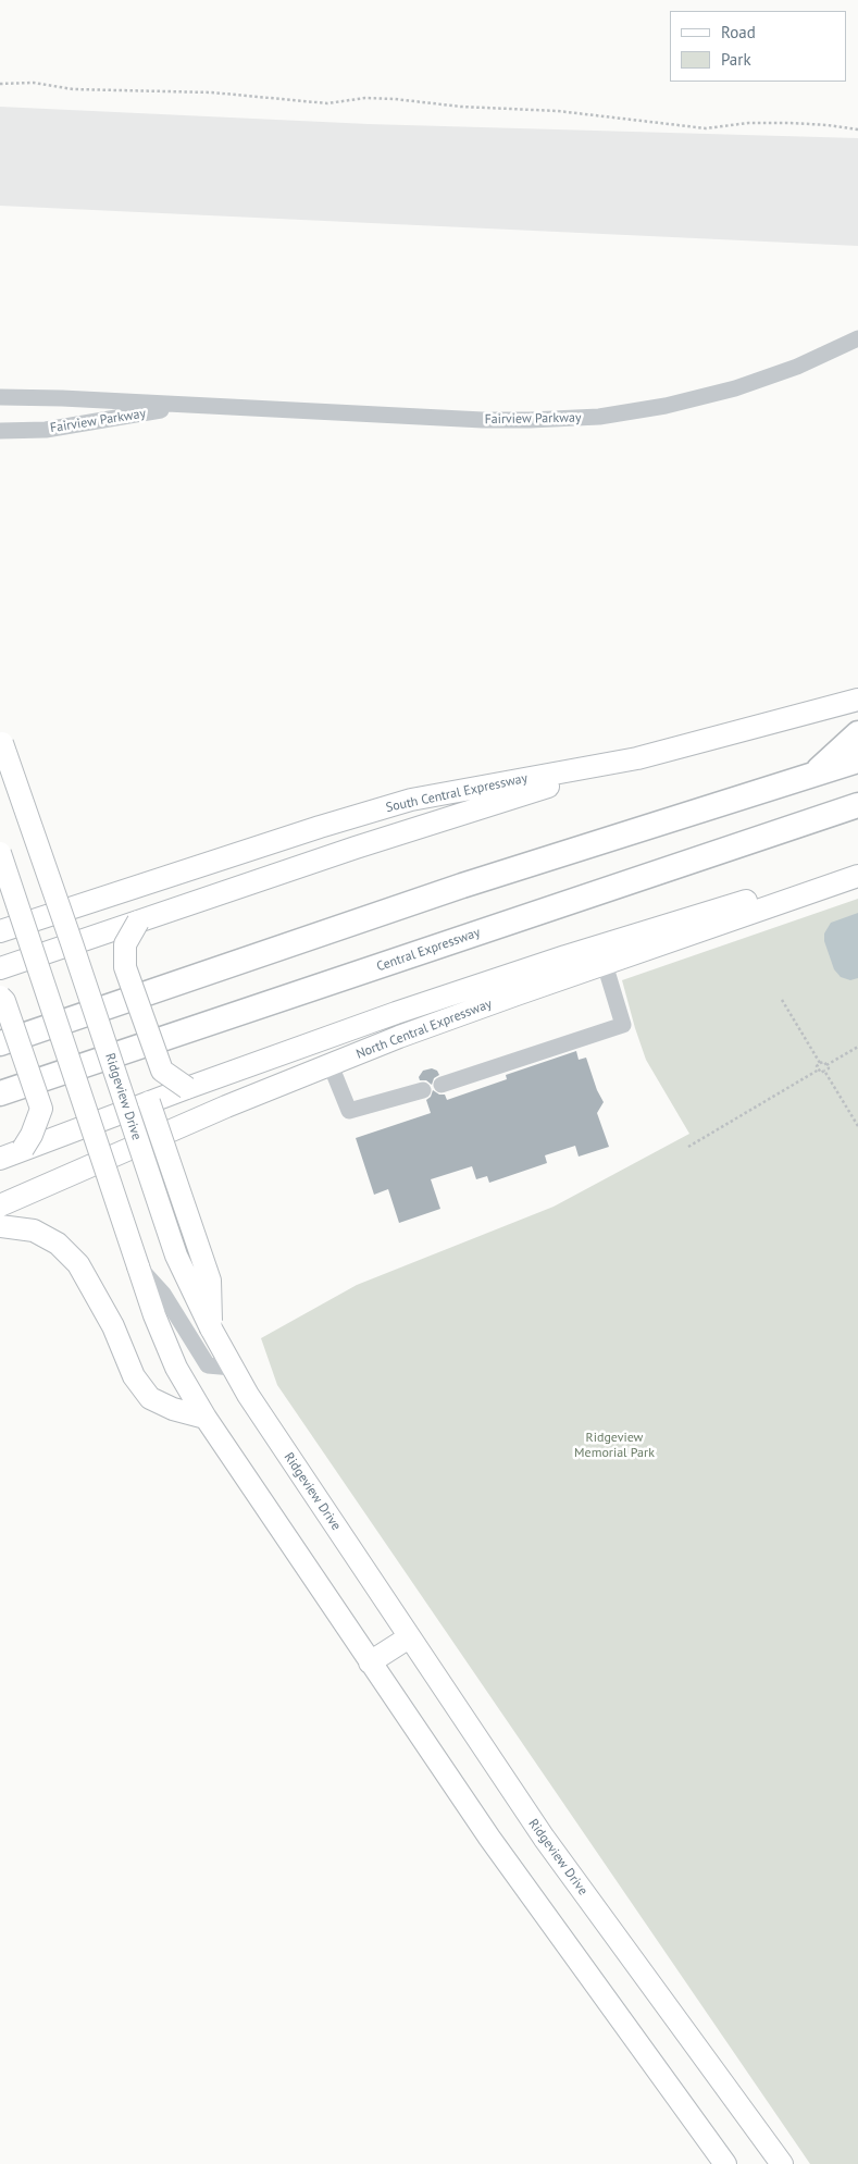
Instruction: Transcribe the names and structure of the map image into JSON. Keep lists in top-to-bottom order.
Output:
{
  "streets": {
    "highway": ["Central Expressway"],
    "main road": ["South Central Expressway", "North Central Expressway", "Ridgeview Drive"],
    "street": ["Fairview Parkway"]
  },
  "parks": ["Ridgeview Memorial Park"],
  "legend": ["Road", "Park"]
}
